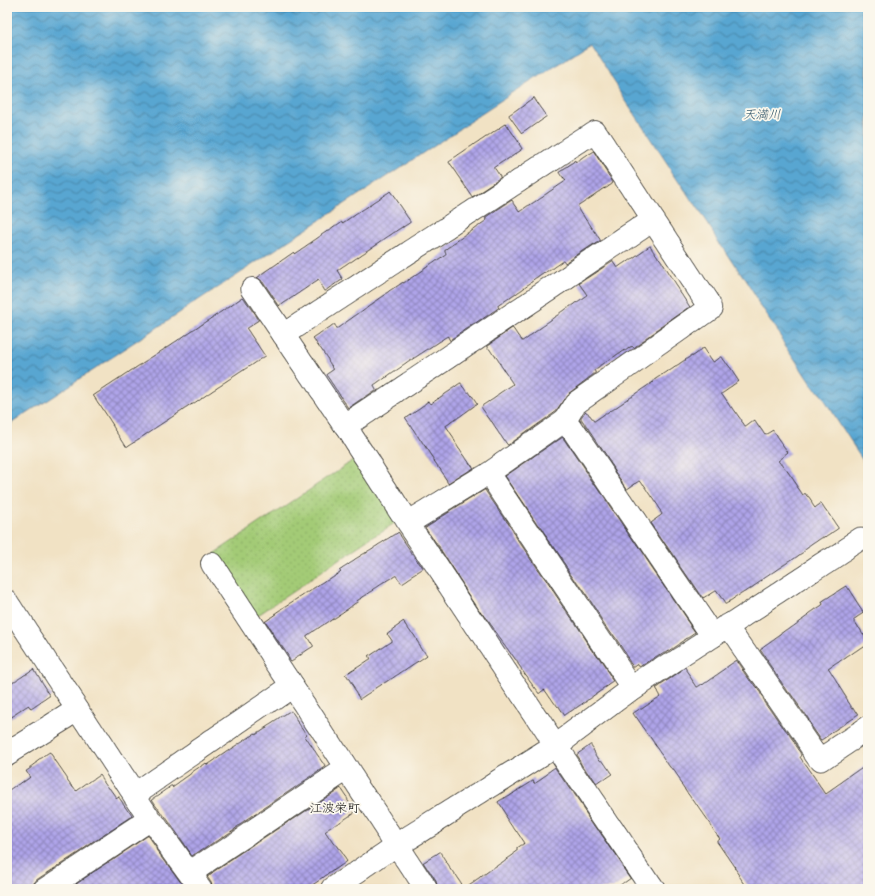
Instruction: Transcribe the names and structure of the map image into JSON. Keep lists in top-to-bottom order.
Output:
{
  "districts": ["江波栄町"],
  "water": ["天満川"]
}
